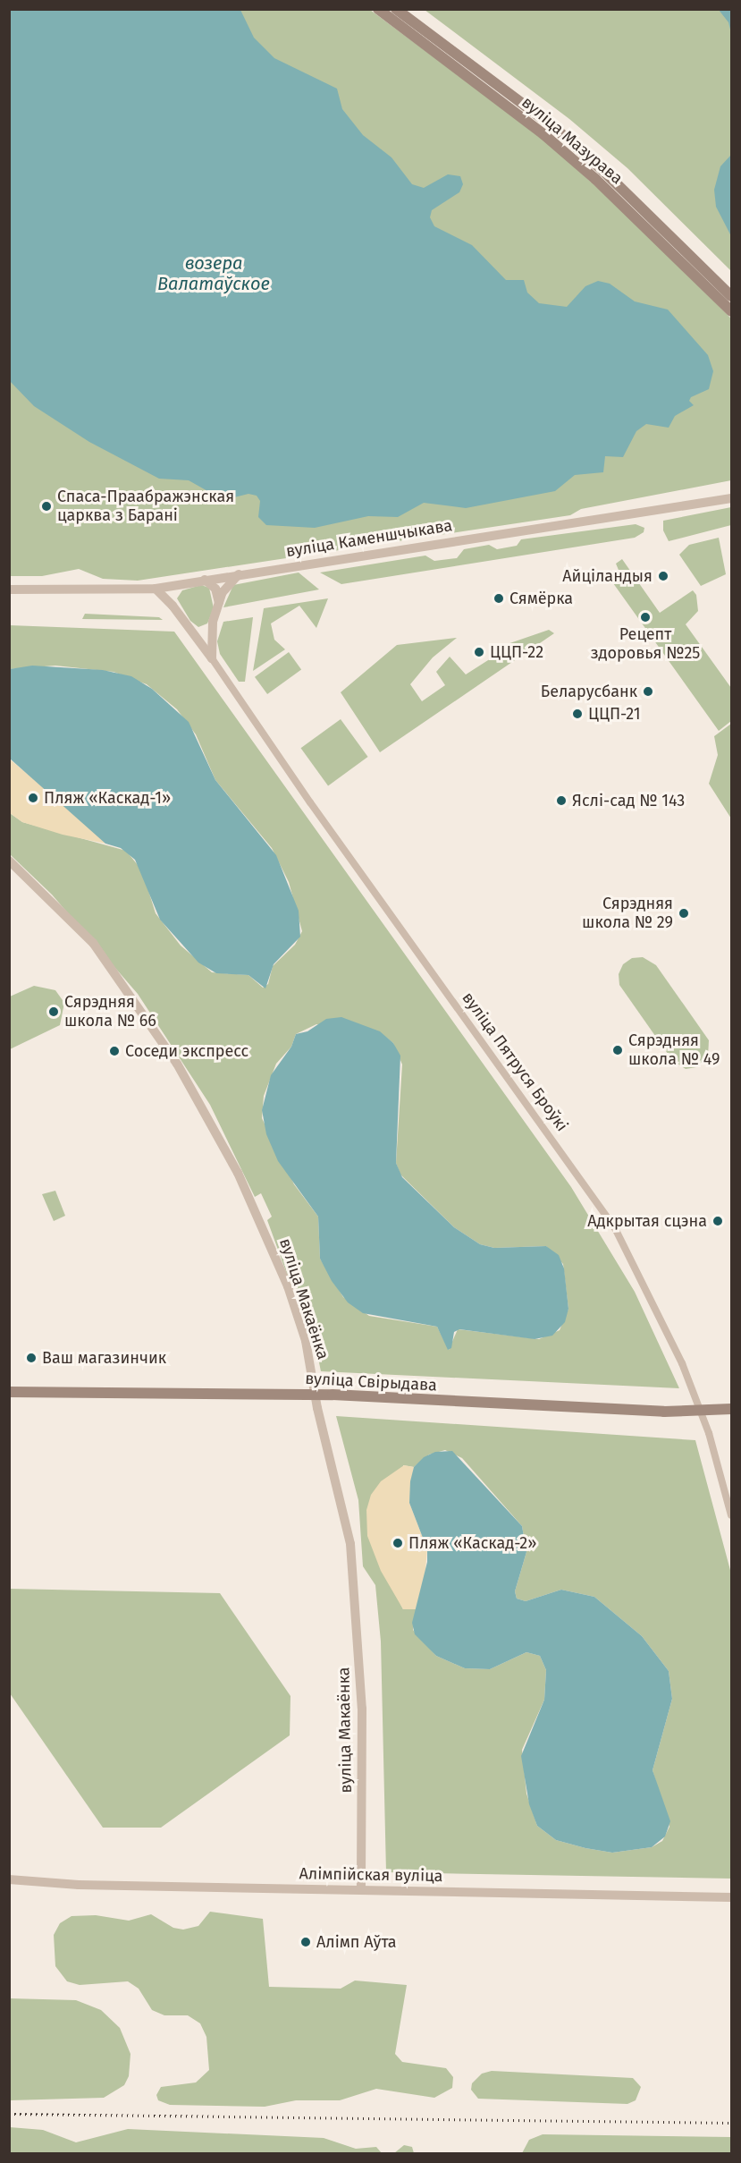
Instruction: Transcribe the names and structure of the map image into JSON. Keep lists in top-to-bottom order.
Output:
{
  "streets": {
    "main road": ["вуліца Мазурава", "вуліца Свірыдава"],
    "street": [
      "вуліца Каменшчыкава",
      "вуліца Пятруся Броўкі",
      "вуліца Макаёнка",
      "Алімпійская вуліца"
    ]
  },
  "crossings": [
    ["вуліца Пятруся Броўкі", "вуліца Свірыдава"],
    ["вуліца Макаёнка", "вуліца Свірыдава"],
    ["вуліца Макаёнка", "Алімпійская вуліца"]
  ],
  "water": ["возера Валатаўское"],
  "places": [
    "Спаса-Праабражэнская царква з Барані",
    "Айціландыя",
    "Сямёрка",
    "Рецепт здоровья №25",
    "ЦЦП-22",
    "Беларусбанк",
    "ЦЦП-21",
    "Пляж «Каскад-1»",
    "Яслі-сад № 143",
    "Сярэдняя школа № 29",
    "Сярэдняя школа № 66",
    "Сярэдняя школа № 49",
    "Соседи экспресс",
    "Адкрытая сцэна",
    "Ваш магазинчик",
    "Пляж «Каскад-2»",
    "Алімп Аўта"
  ]
}
